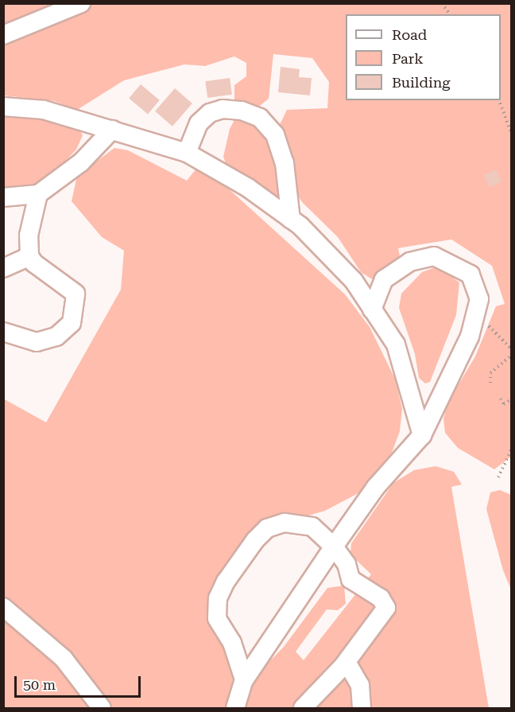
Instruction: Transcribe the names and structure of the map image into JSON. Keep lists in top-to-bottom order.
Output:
{
  "legend": ["Road", "Park", "Building"],
  "scale_bar": "50 m"
}
